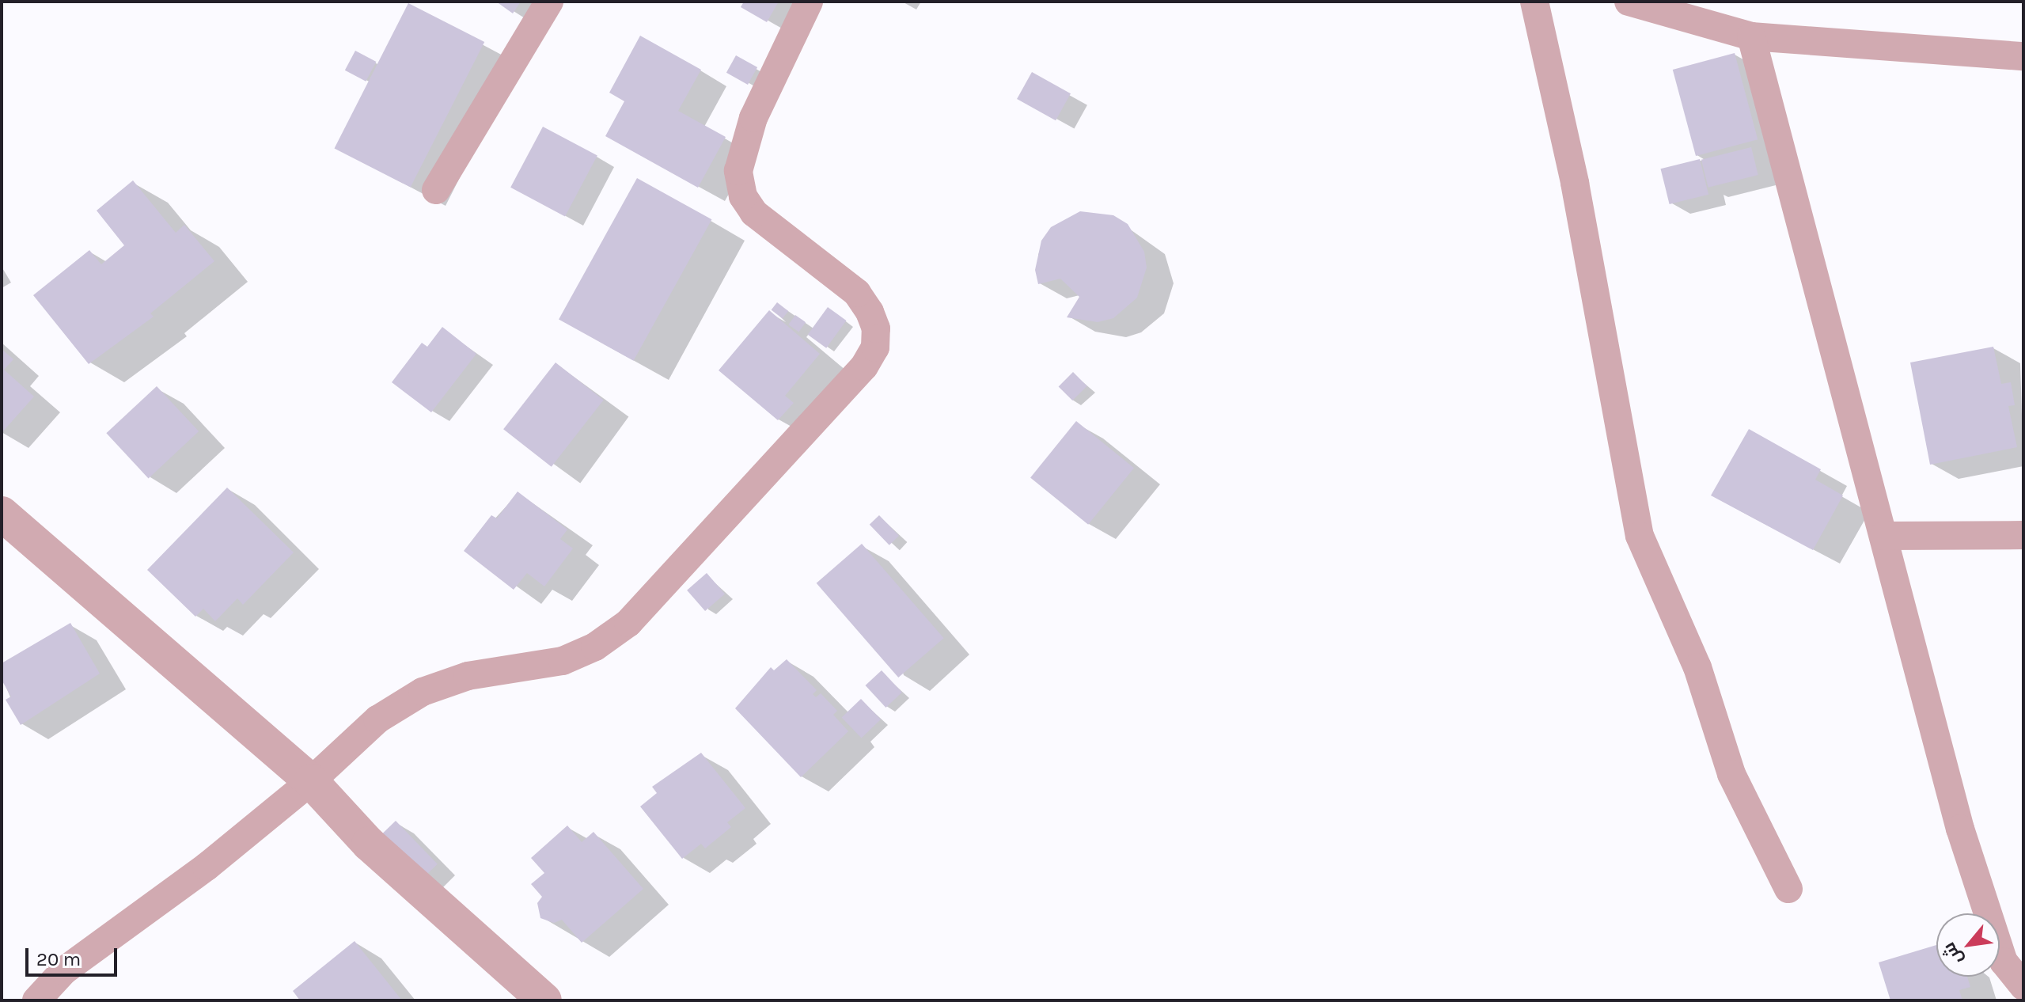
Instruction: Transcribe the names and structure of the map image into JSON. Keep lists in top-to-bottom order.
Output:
{
  "scale_bar": "20 m",
  "north": "bottom left"
}
